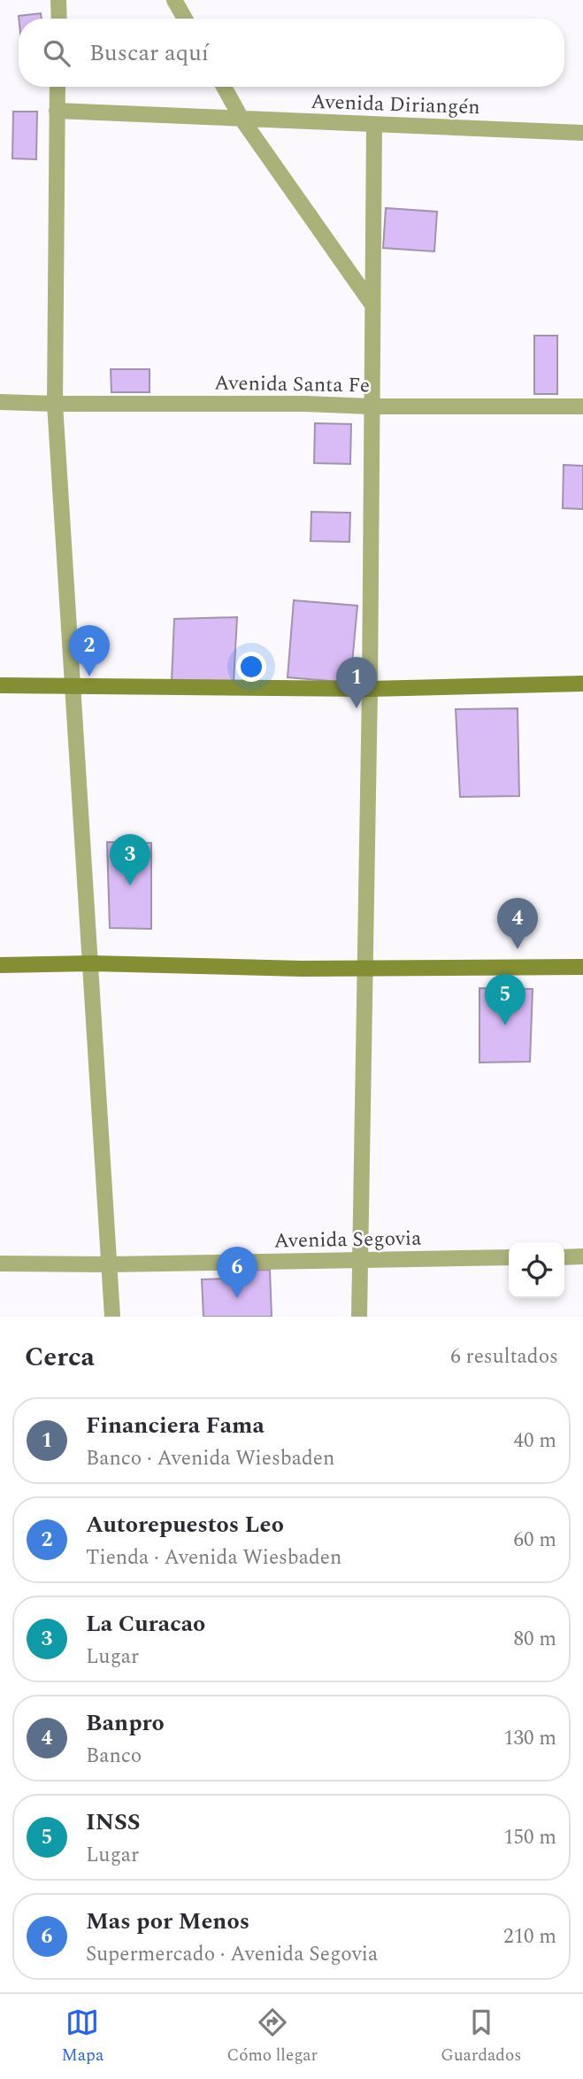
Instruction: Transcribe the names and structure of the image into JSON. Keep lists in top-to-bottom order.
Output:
{
  "streets": {
    "street": ["Avenida Diriangén", "Avenida Santa Fe", "Avenida Segovia"]
  },
  "page": {
    "search": "Buscar aquí",
    "pins": [
      "2",
      "1",
      "3",
      "4",
      "5",
      "6"
    ],
    "heading": ["Cerca", "6 resultados"],
    "list": [
      {
        "mark": "1",
        "name": "Financiera Fama",
        "note": "Banco · Avenida Wiesbaden",
        "value": "40 m"
      },
      {
        "mark": "2",
        "name": "Autorepuestos Leo",
        "note": "Tienda · Avenida Wiesbaden",
        "value": "60 m"
      },
      {
        "mark": "3",
        "name": "La Curacao",
        "note": "Lugar",
        "value": "80 m"
      },
      {
        "mark": "4",
        "name": "Banpro",
        "note": "Banco",
        "value": "130 m"
      },
      {
        "mark": "5",
        "name": "INSS",
        "note": "Lugar",
        "value": "150 m"
      },
      {
        "mark": "6",
        "name": "Mas por Menos",
        "note": "Supermercado · Avenida Segovia",
        "value": "210 m"
      }
    ],
    "nav": ["Mapa", "Cómo llegar", "Guardados"]
  }
}
